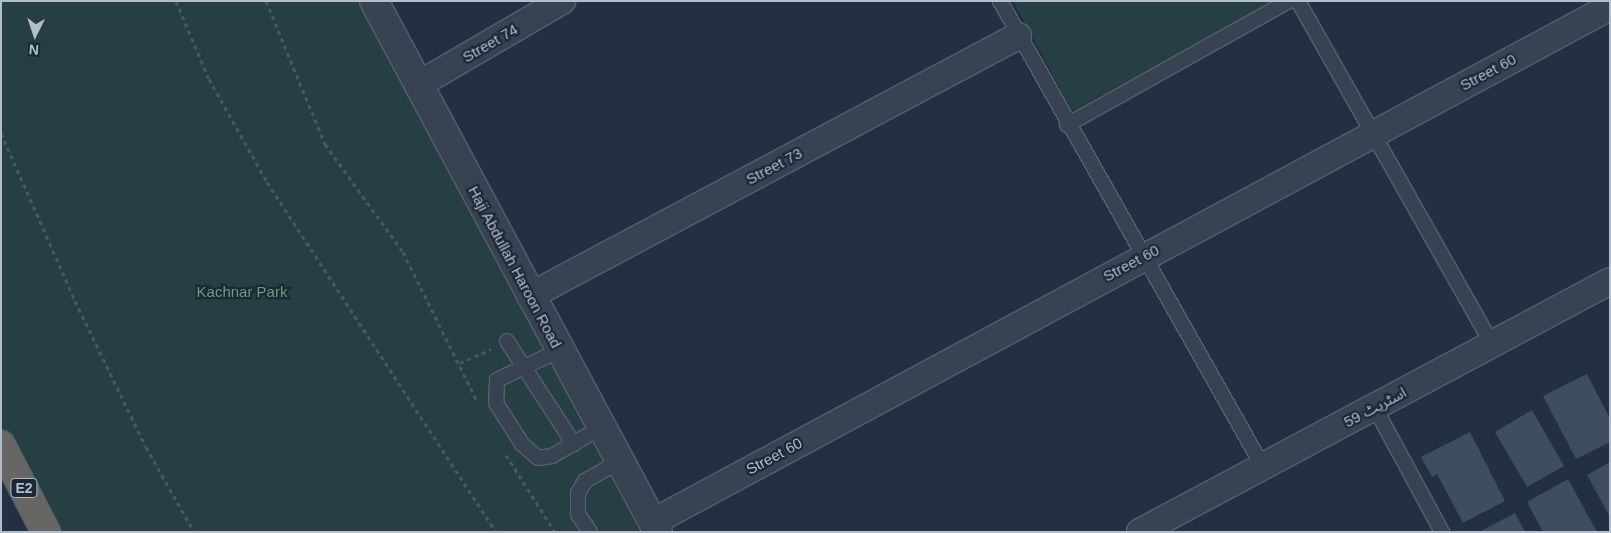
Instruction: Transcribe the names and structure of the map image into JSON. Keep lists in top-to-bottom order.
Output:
{
  "streets": {
    "highway": ["E2"],
    "street": [
      "Street 74",
      "Street 60",
      "Street 73",
      "Haji Abdullah Haroon Road",
      "اسٹریٹ 59"
    ]
  },
  "crossings": [
    ["Street 74", "Haji Abdullah Haroon Road"],
    ["Street 60", "Haji Abdullah Haroon Road"],
    ["Street 73", "Haji Abdullah Haroon Road"]
  ],
  "parks": ["Kachnar Park"],
  "north": "bottom"
}
